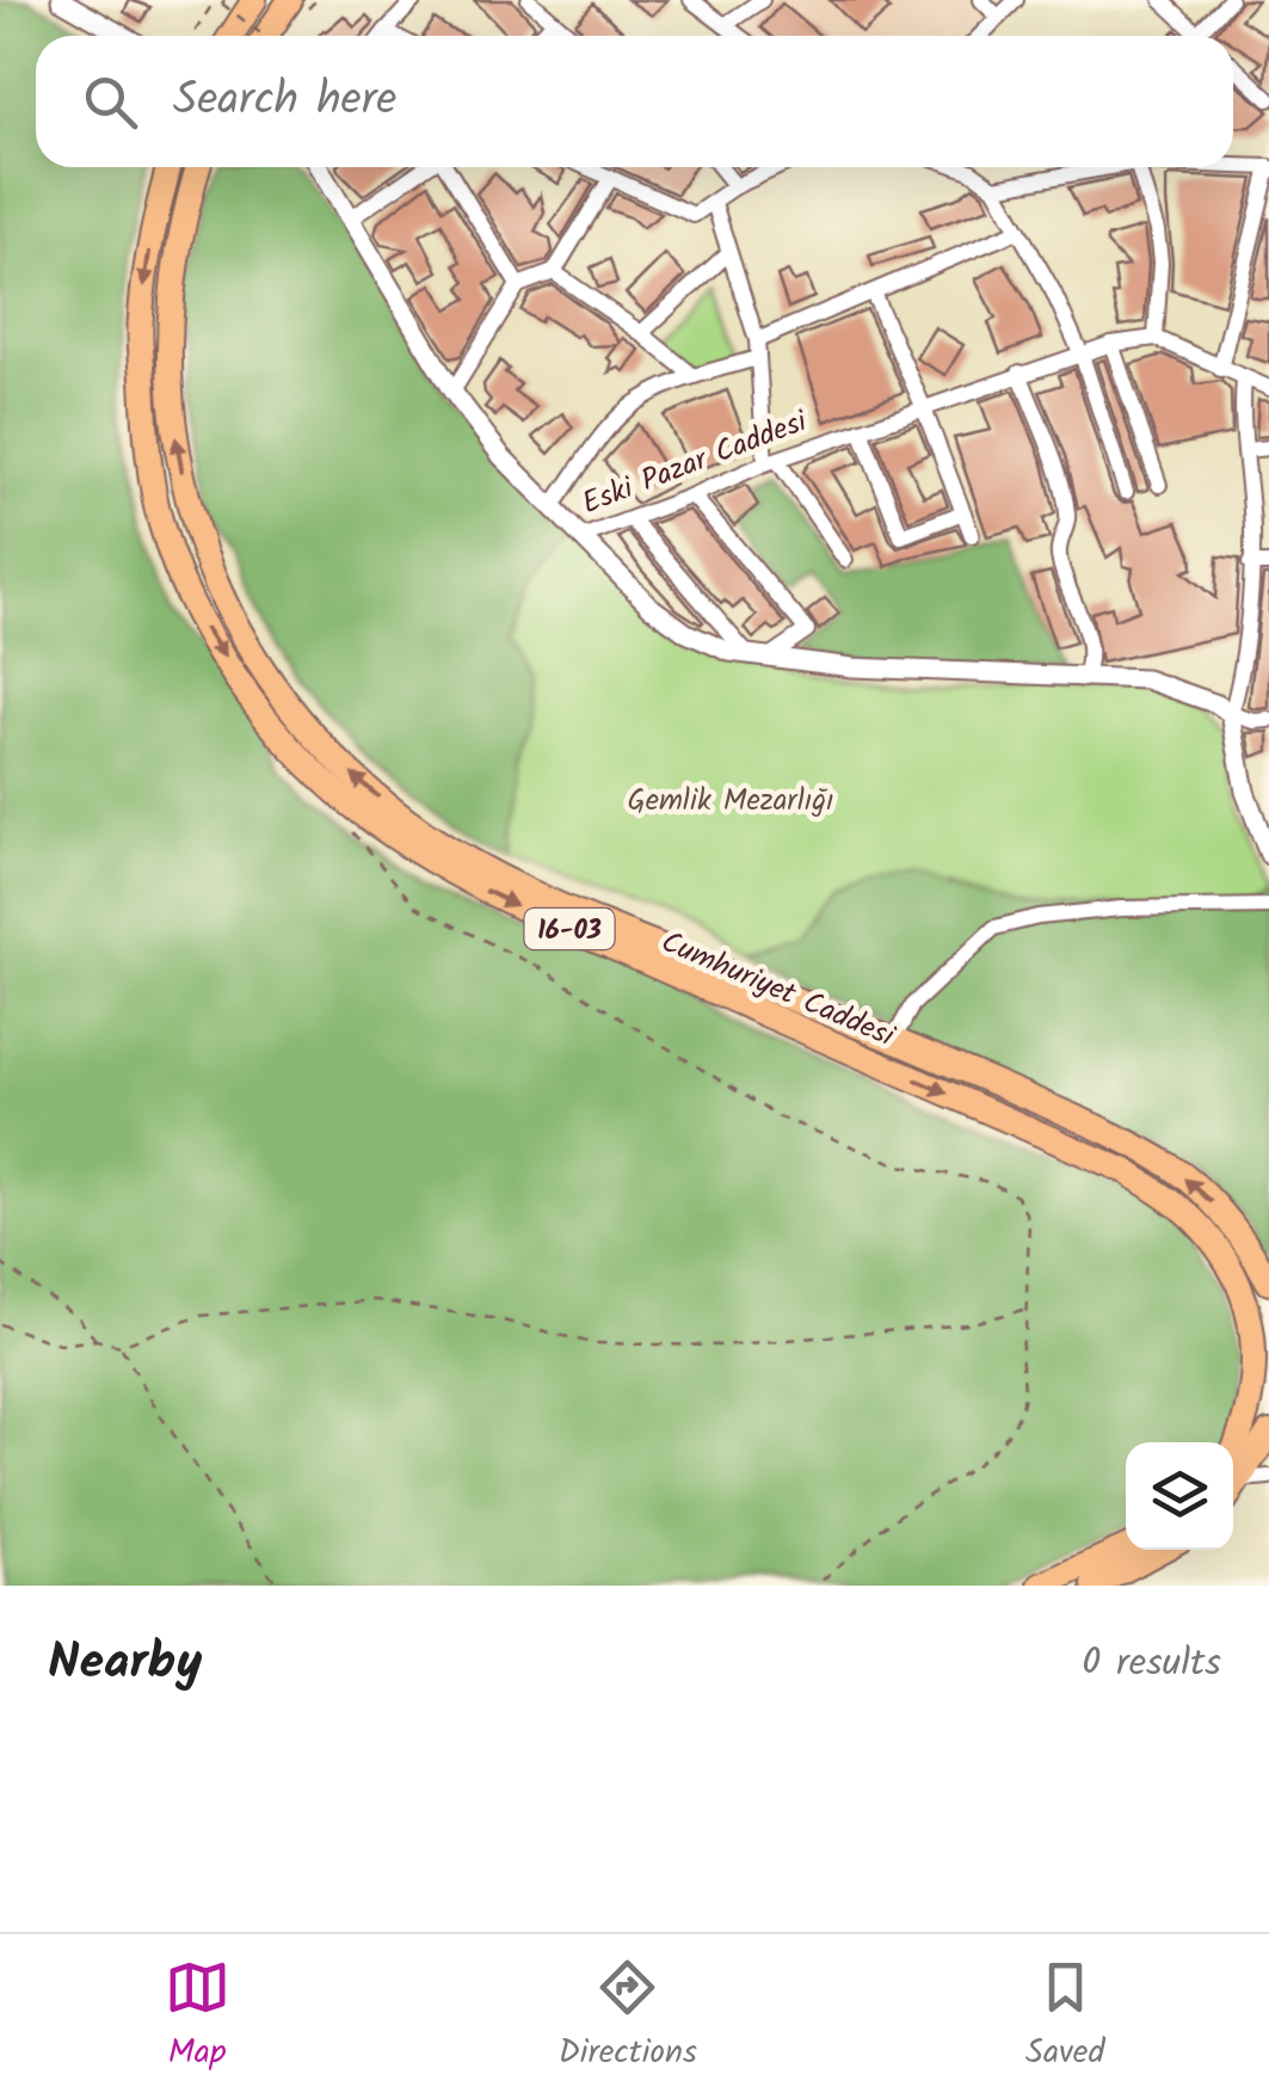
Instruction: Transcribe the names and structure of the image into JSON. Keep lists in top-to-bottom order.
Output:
{
  "streets": {
    "main road": ["16-03", "Cumhuriyet Caddesi"],
    "street": ["Eski Pazar Caddesi"]
  },
  "parks": ["Gemlik Mezarlığı"],
  "page": {
    "search": "Search here",
    "heading": ["Nearby", "0 results"],
    "nav": ["Map", "Directions", "Saved"]
  }
}
